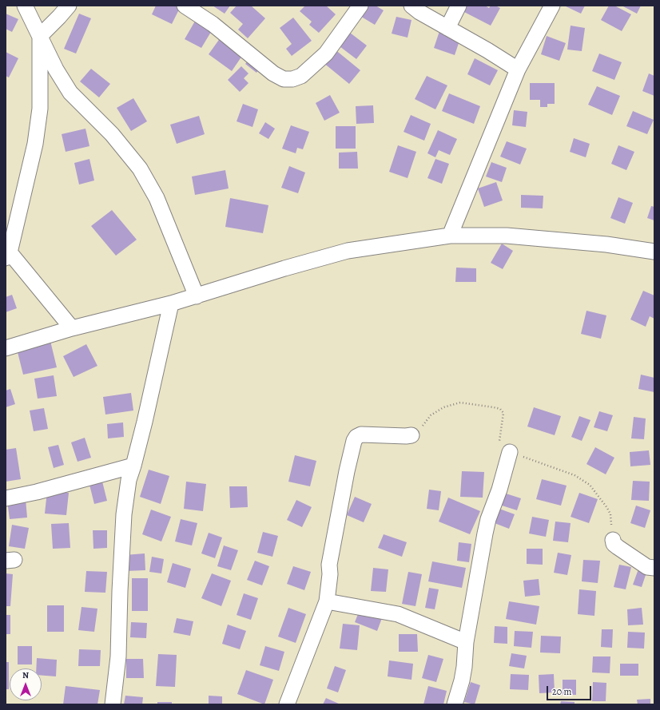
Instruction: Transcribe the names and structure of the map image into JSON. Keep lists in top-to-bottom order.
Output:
{
  "scale_bar": "20 m",
  "north": "top"
}
